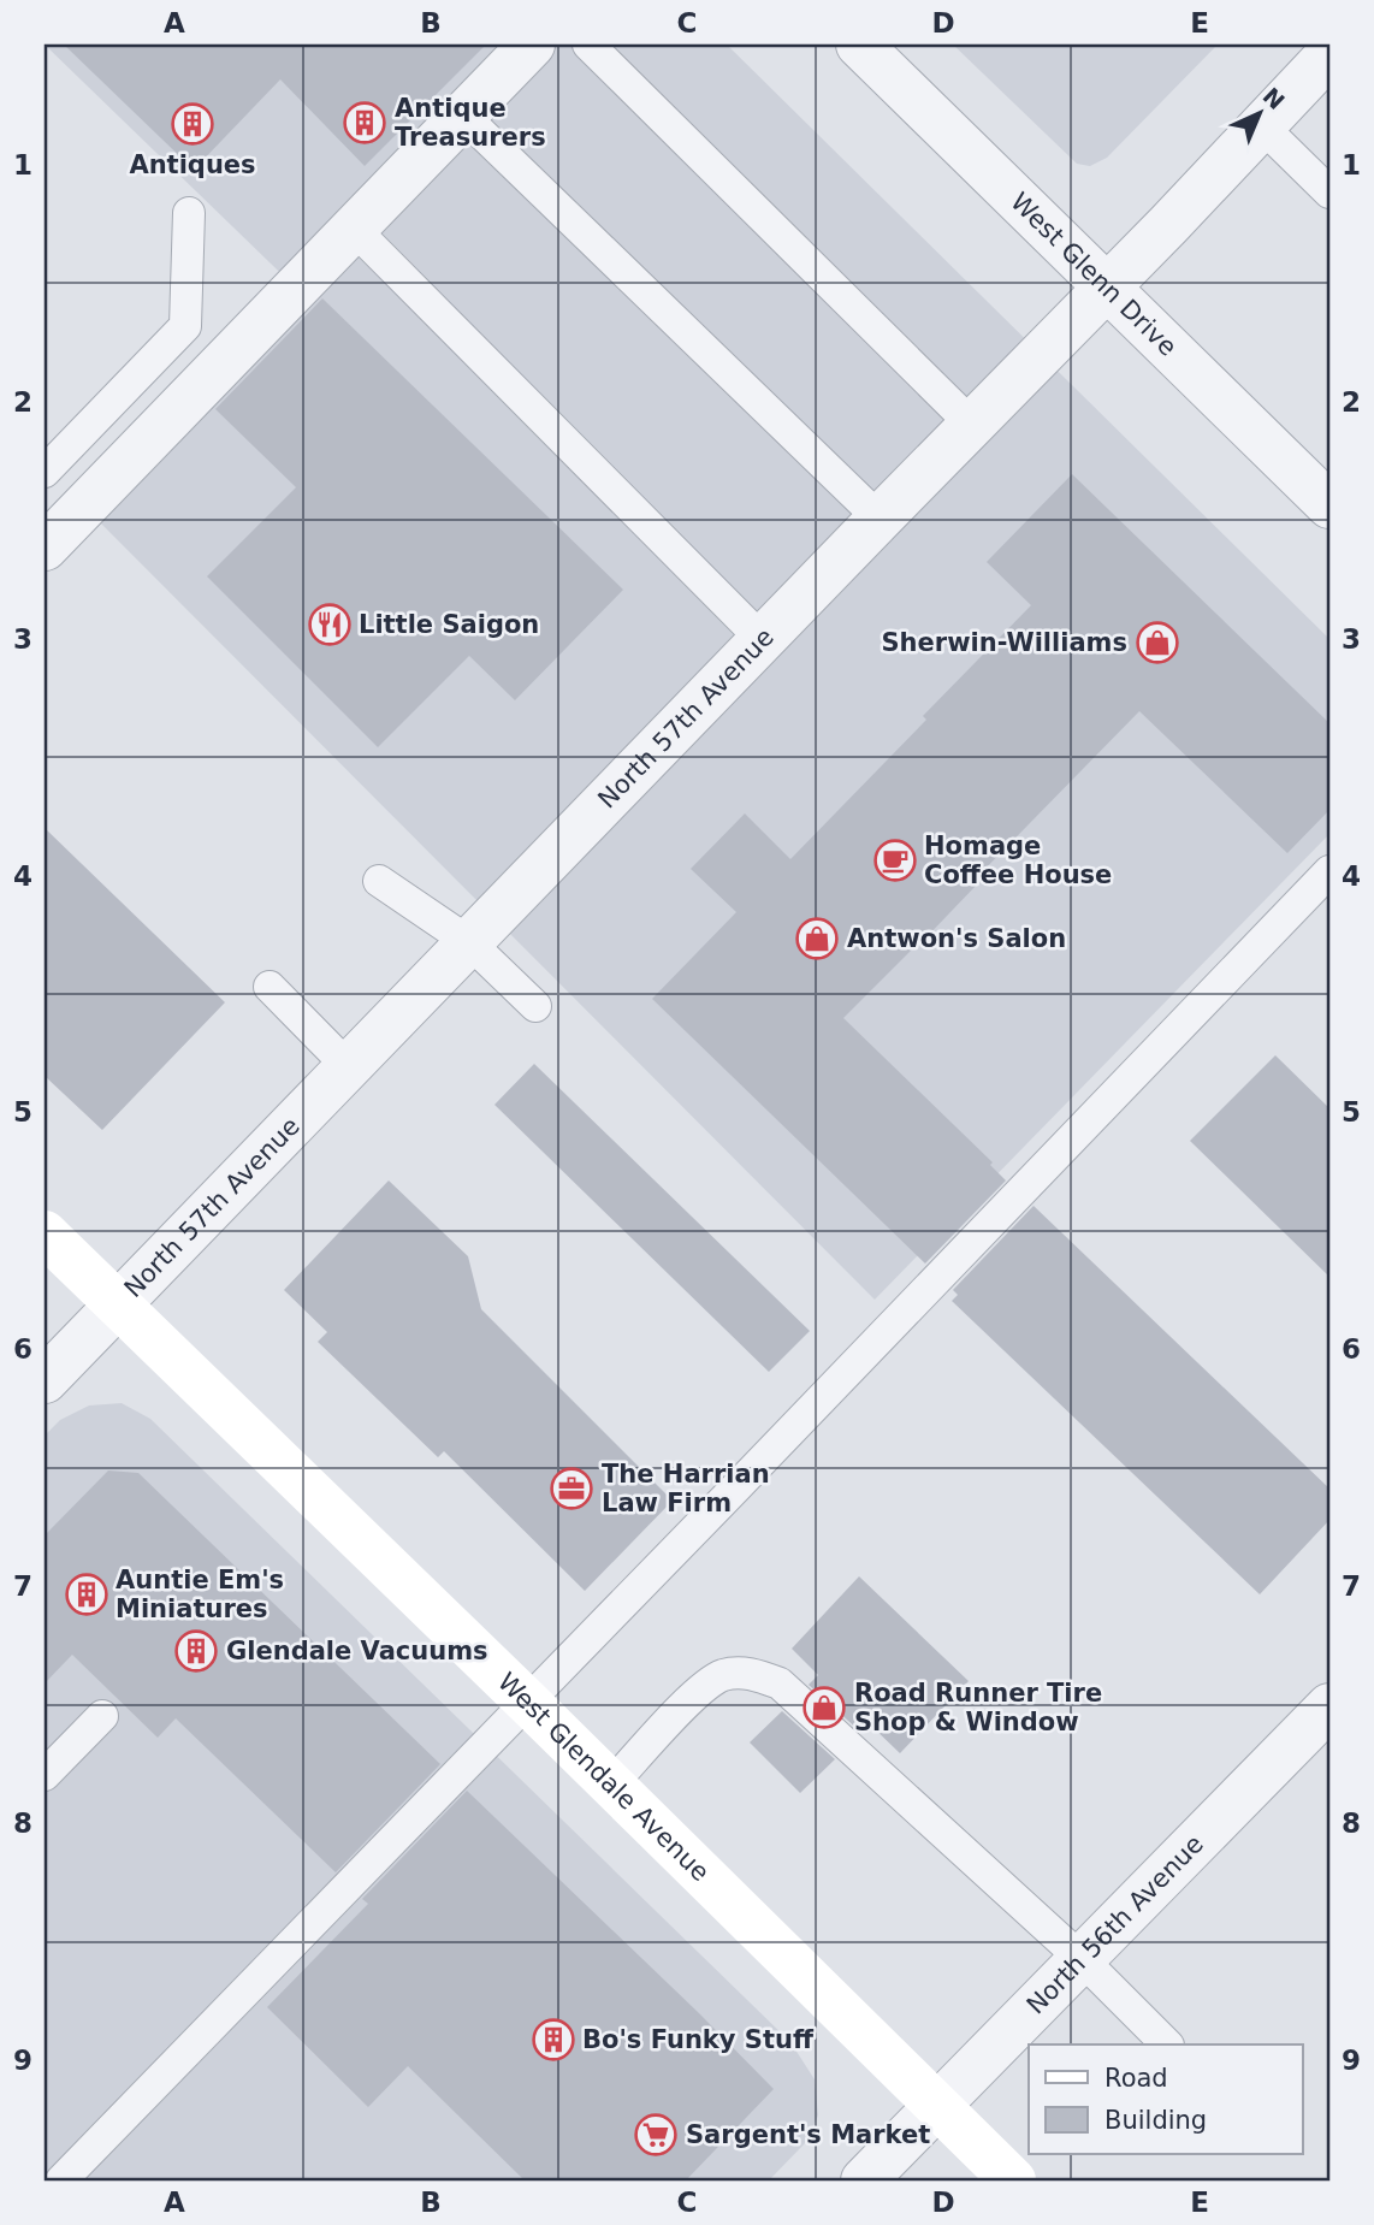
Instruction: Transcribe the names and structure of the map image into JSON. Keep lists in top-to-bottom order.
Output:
{
  "streets": {
    "main road": ["West Glendale Avenue"],
    "street": ["West Glenn Drive", "North 57th Avenue", "North 56th Avenue"]
  },
  "crossings": [
    ["West Glenn Drive", "North 57th Avenue"],
    ["North 57th Avenue", "West Glendale Avenue"],
    ["West Glendale Avenue", "North 56th Avenue"]
  ],
  "places": {
    "building": [
      "Antique Treasurers",
      "Antiques",
      "Auntie Em's Miniatures",
      "Glendale Vacuums",
      "Bo's Funky Stuff"
    ],
    "restaurant": ["Little Saigon"],
    "shop": ["Sherwin-Williams", "Antwon's Salon", "Road Runner Tire Shop & Window"],
    "cafe": ["Homage Coffee House"],
    "office": ["The Harrian Law Firm"],
    "supermarket": ["Sargent's Market"]
  },
  "legend": ["Road", "Building"],
  "north": "top right",
  "grid": {
    "columns": [
      "A",
      "B",
      "C",
      "D",
      "E"
    ],
    "rows": [
      "1",
      "2",
      "3",
      "4",
      "5",
      "6",
      "7",
      "8",
      "9"
    ]
  }
}
